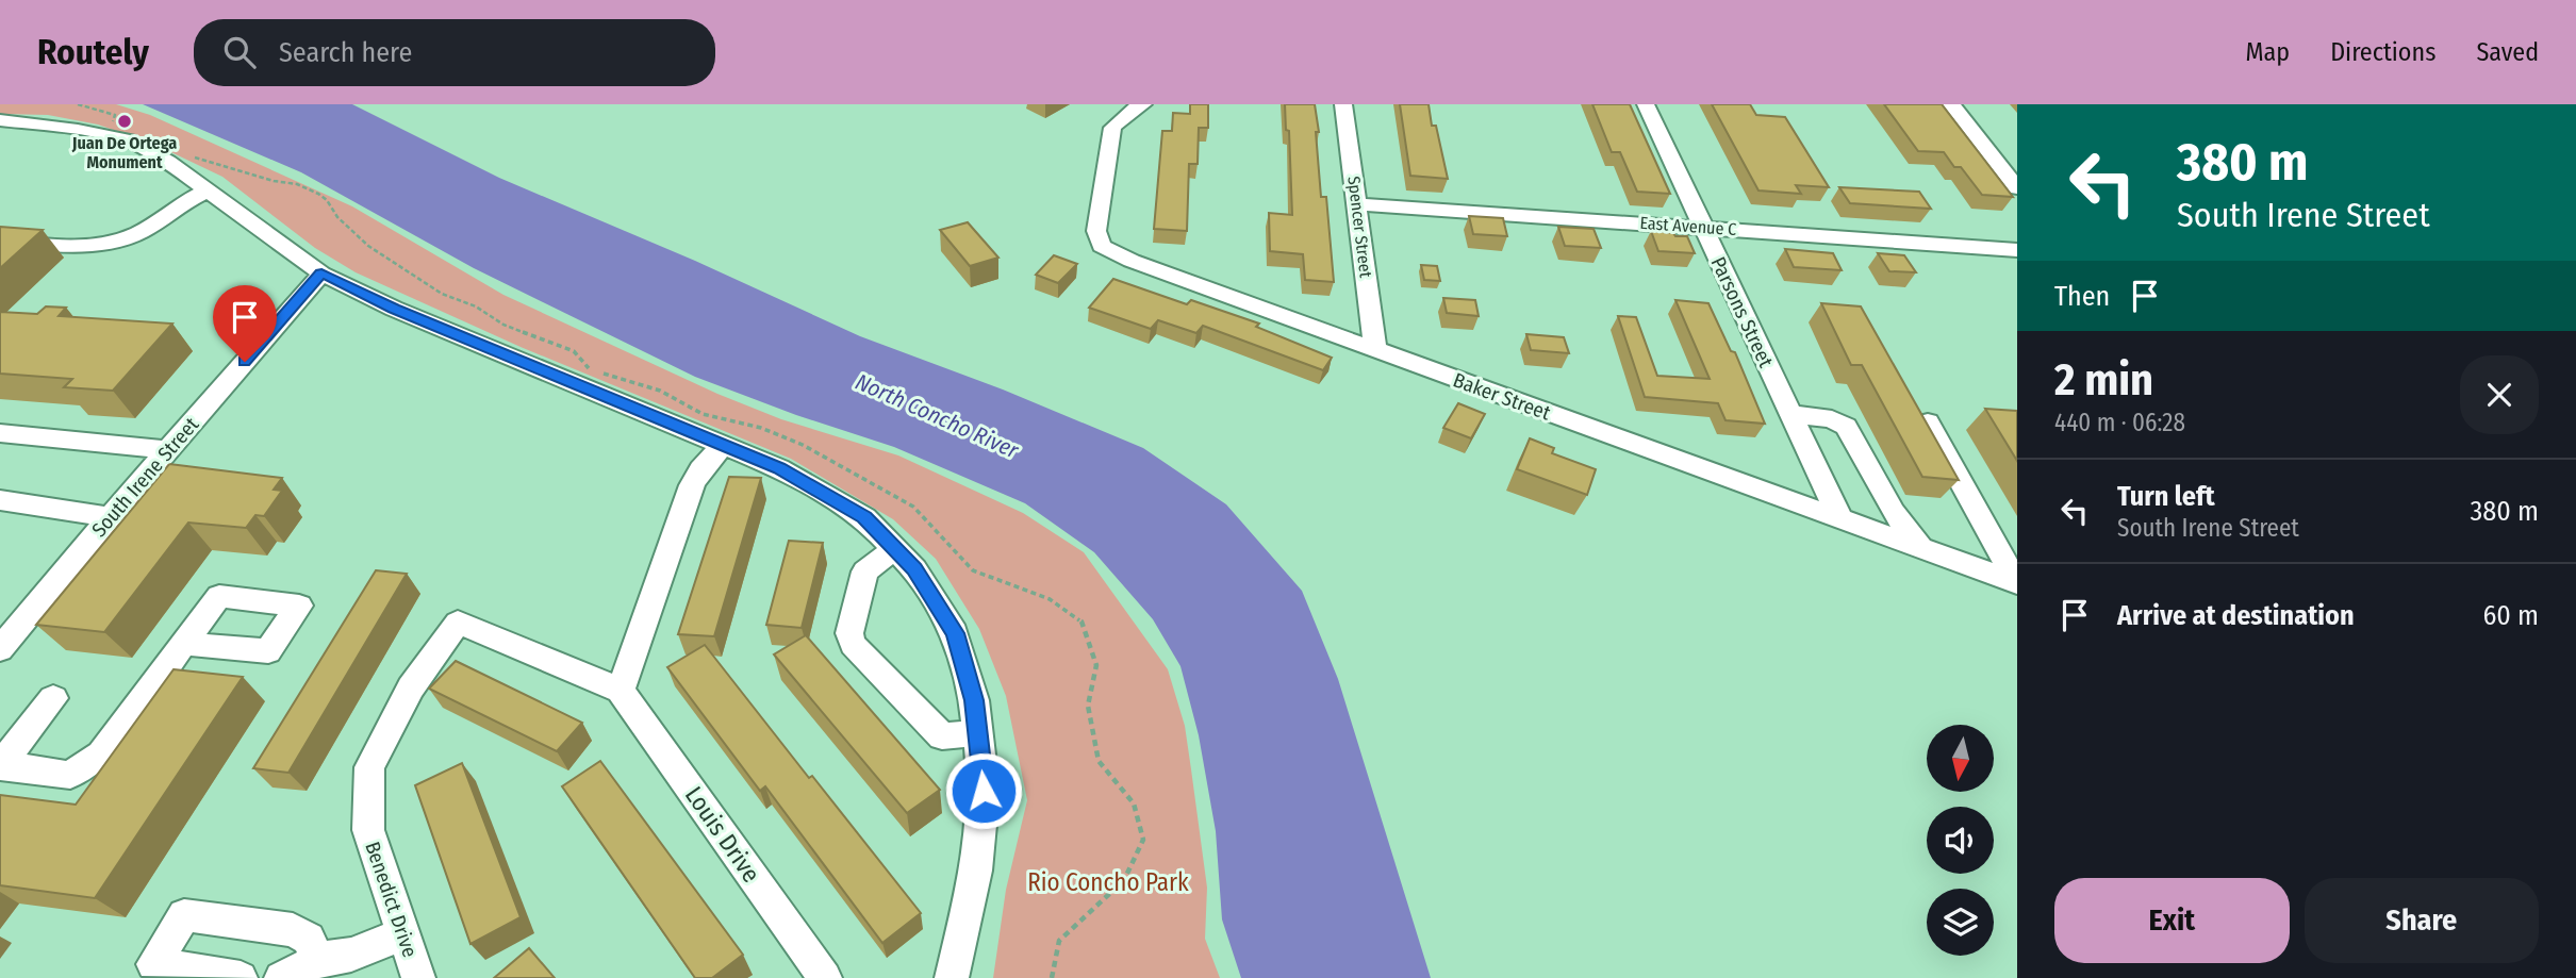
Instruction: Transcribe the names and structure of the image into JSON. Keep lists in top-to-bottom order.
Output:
{
  "streets": {
    "street": [
      "East Avenue C",
      "Spencer Street",
      "Parsons Street",
      "Baker Street",
      "South Irene Street",
      "Louis Drive",
      "Benedict Drive"
    ]
  },
  "crossings": [
    ["East Avenue C", "Spencer Street"],
    ["East Avenue C", "Parsons Street"],
    ["Spencer Street", "Baker Street"],
    ["Parsons Street", "Baker Street"],
    ["Louis Drive", "Benedict Drive"]
  ],
  "water": ["North Concho River"],
  "parks": ["Rio Concho Park"],
  "places": ["Juan De Ortega Monument"],
  "north": "bottom",
  "page": {
    "header": "Routely",
    "search": "Search here",
    "nav": ["Map", "Directions", "Saved"],
    "turn": ["380 m", "South Irene Street"],
    "then": "Then",
    "heading": ["2 min", "440 m · 06:28"],
    "list": [
      {
        "name": "Turn left",
        "note": "South Irene Street",
        "value": "380 m"
      },
      {
        "name": "Arrive at destination",
        "value": "60 m"
      }
    ],
    "buttons": ["Exit", "Share"]
  }
}
